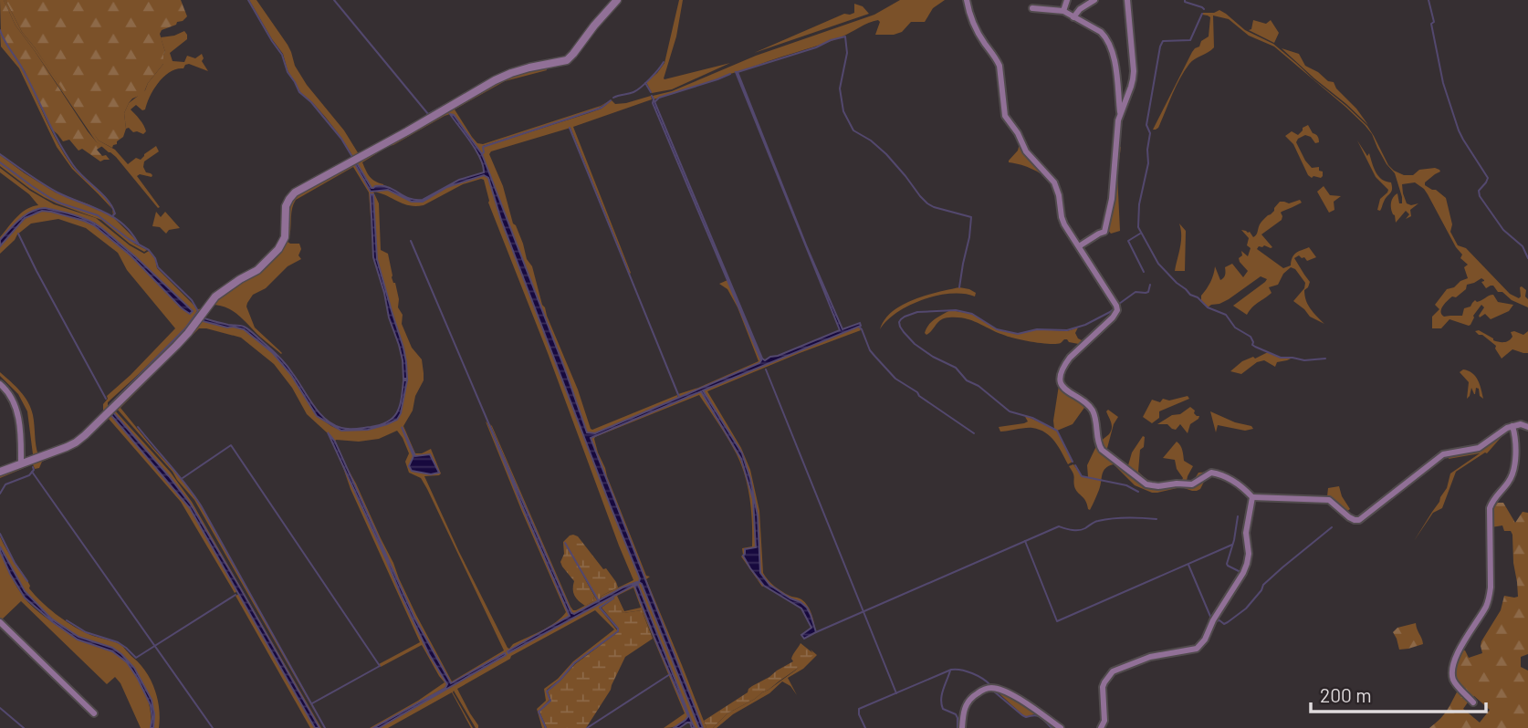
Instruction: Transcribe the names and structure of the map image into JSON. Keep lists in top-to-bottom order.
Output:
{
  "scale_bar": "200 m"
}
